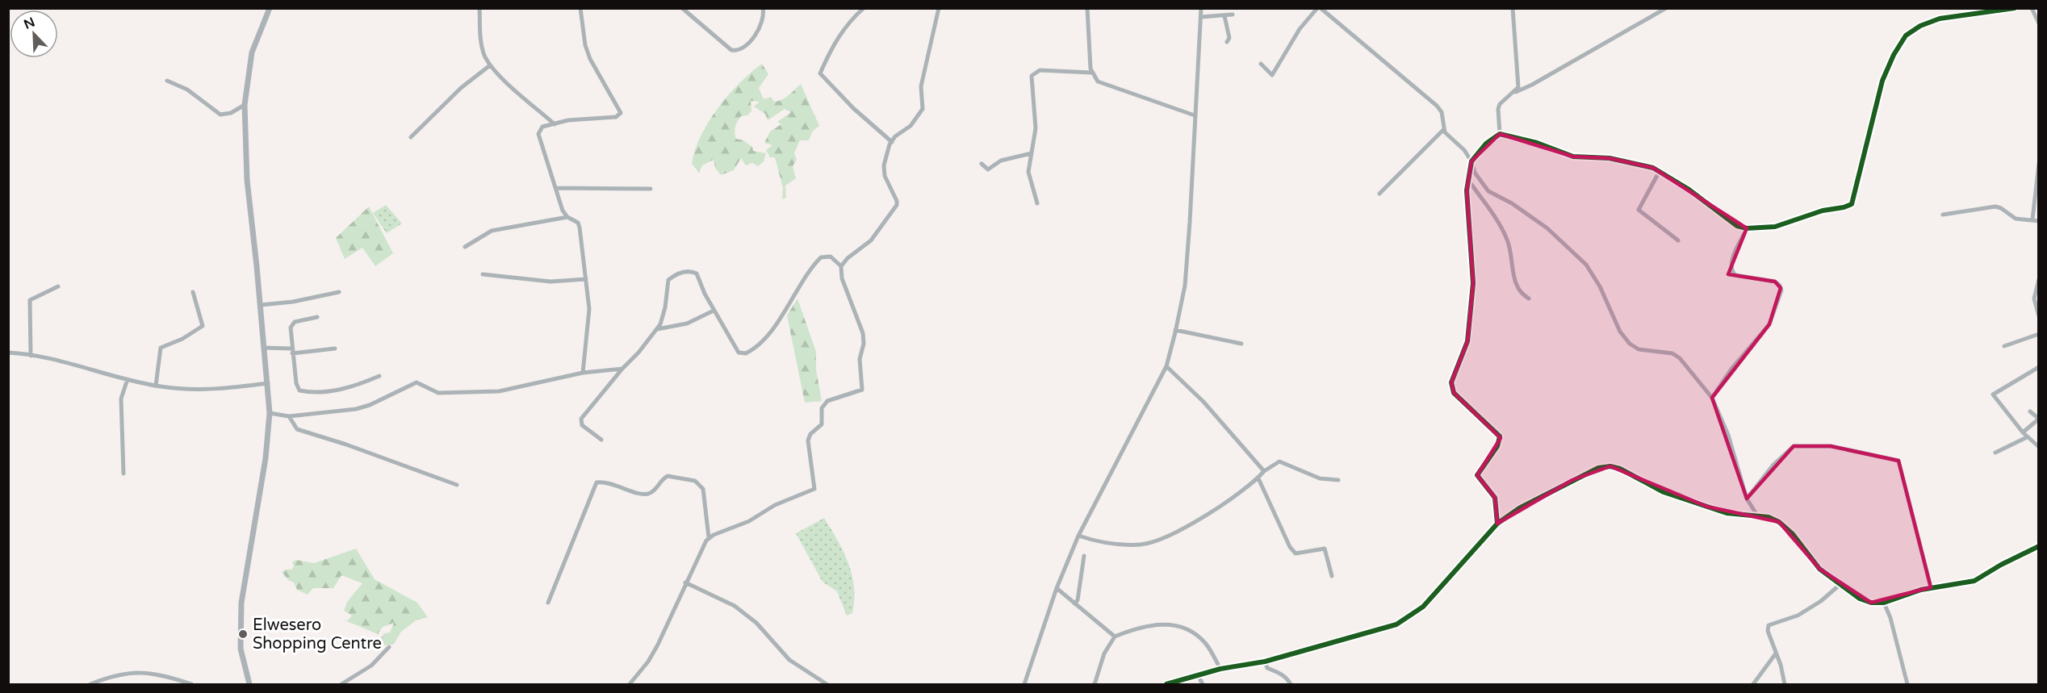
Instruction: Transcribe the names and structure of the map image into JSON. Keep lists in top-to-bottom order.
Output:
{
  "places": ["Elwesero Shopping Centre"],
  "north": "top left"
}
